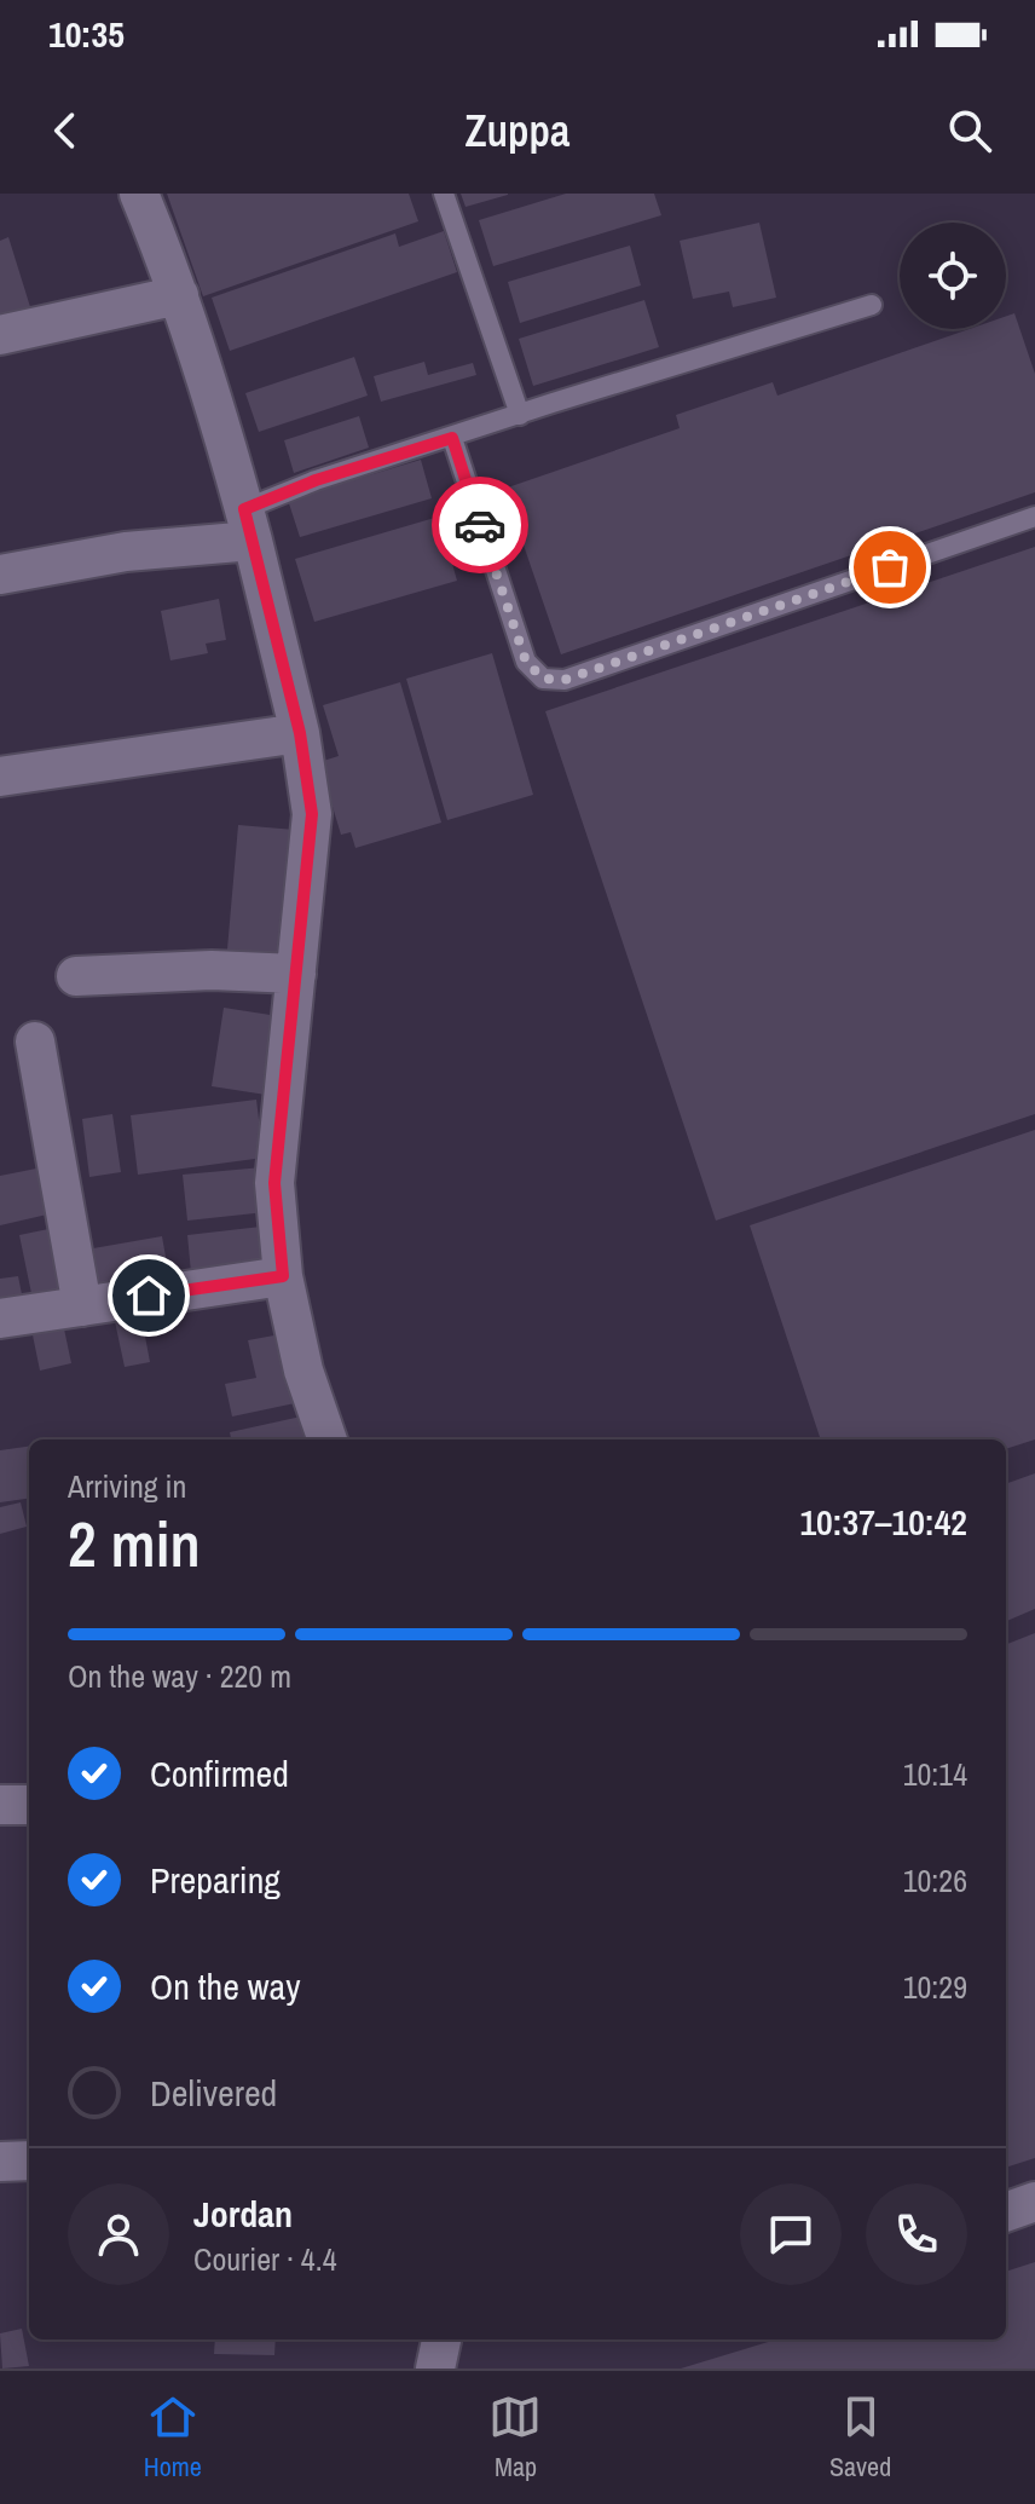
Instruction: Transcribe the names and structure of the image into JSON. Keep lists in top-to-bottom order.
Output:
{
  "page": {
    "status": "10:35",
    "header": "Zuppa",
    "heading": ["2 min", "Arriving in", "10:37–10:42"],
    "panel": ["Jordan", "Courier · 4.4"],
    "bar": "On the way · 220 m",
    "list": [
      ["Confirmed", "10:14"],
      ["Preparing", "10:26"],
      ["On the way", "10:29"],
      "Delivered"
    ],
    "tabs": ["Home", "Map", "Saved"]
  }
}
